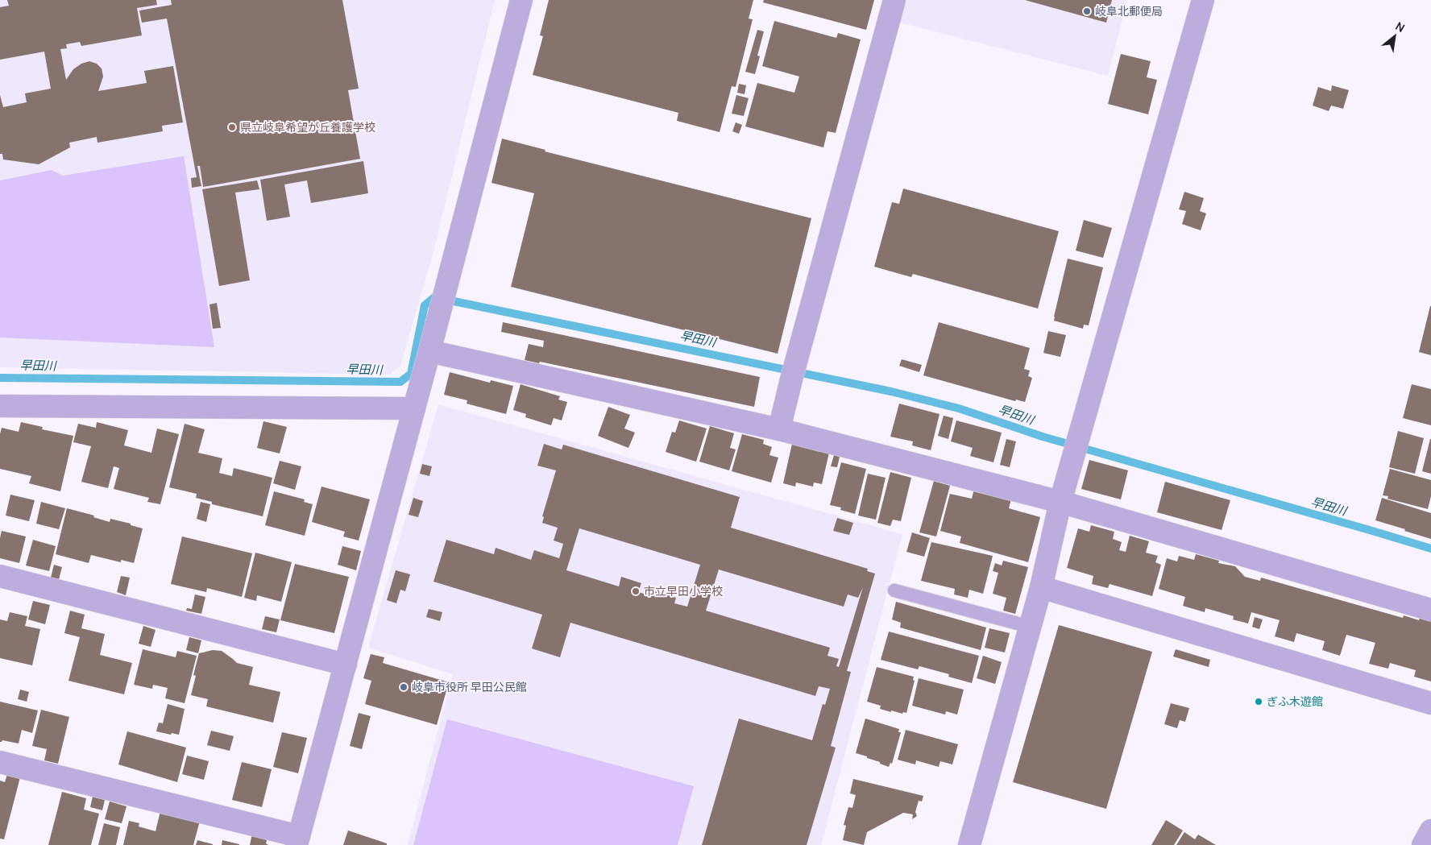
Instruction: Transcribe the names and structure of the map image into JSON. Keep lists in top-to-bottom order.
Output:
{
  "water": ["早田川"],
  "places": [
    "岐阜北郵便局",
    "県立岐阜希望が丘養護学校",
    "市立早田小学校",
    "岐阜市役所 早田公民館",
    "ぎふ木遊館"
  ],
  "north": "top right"
}
